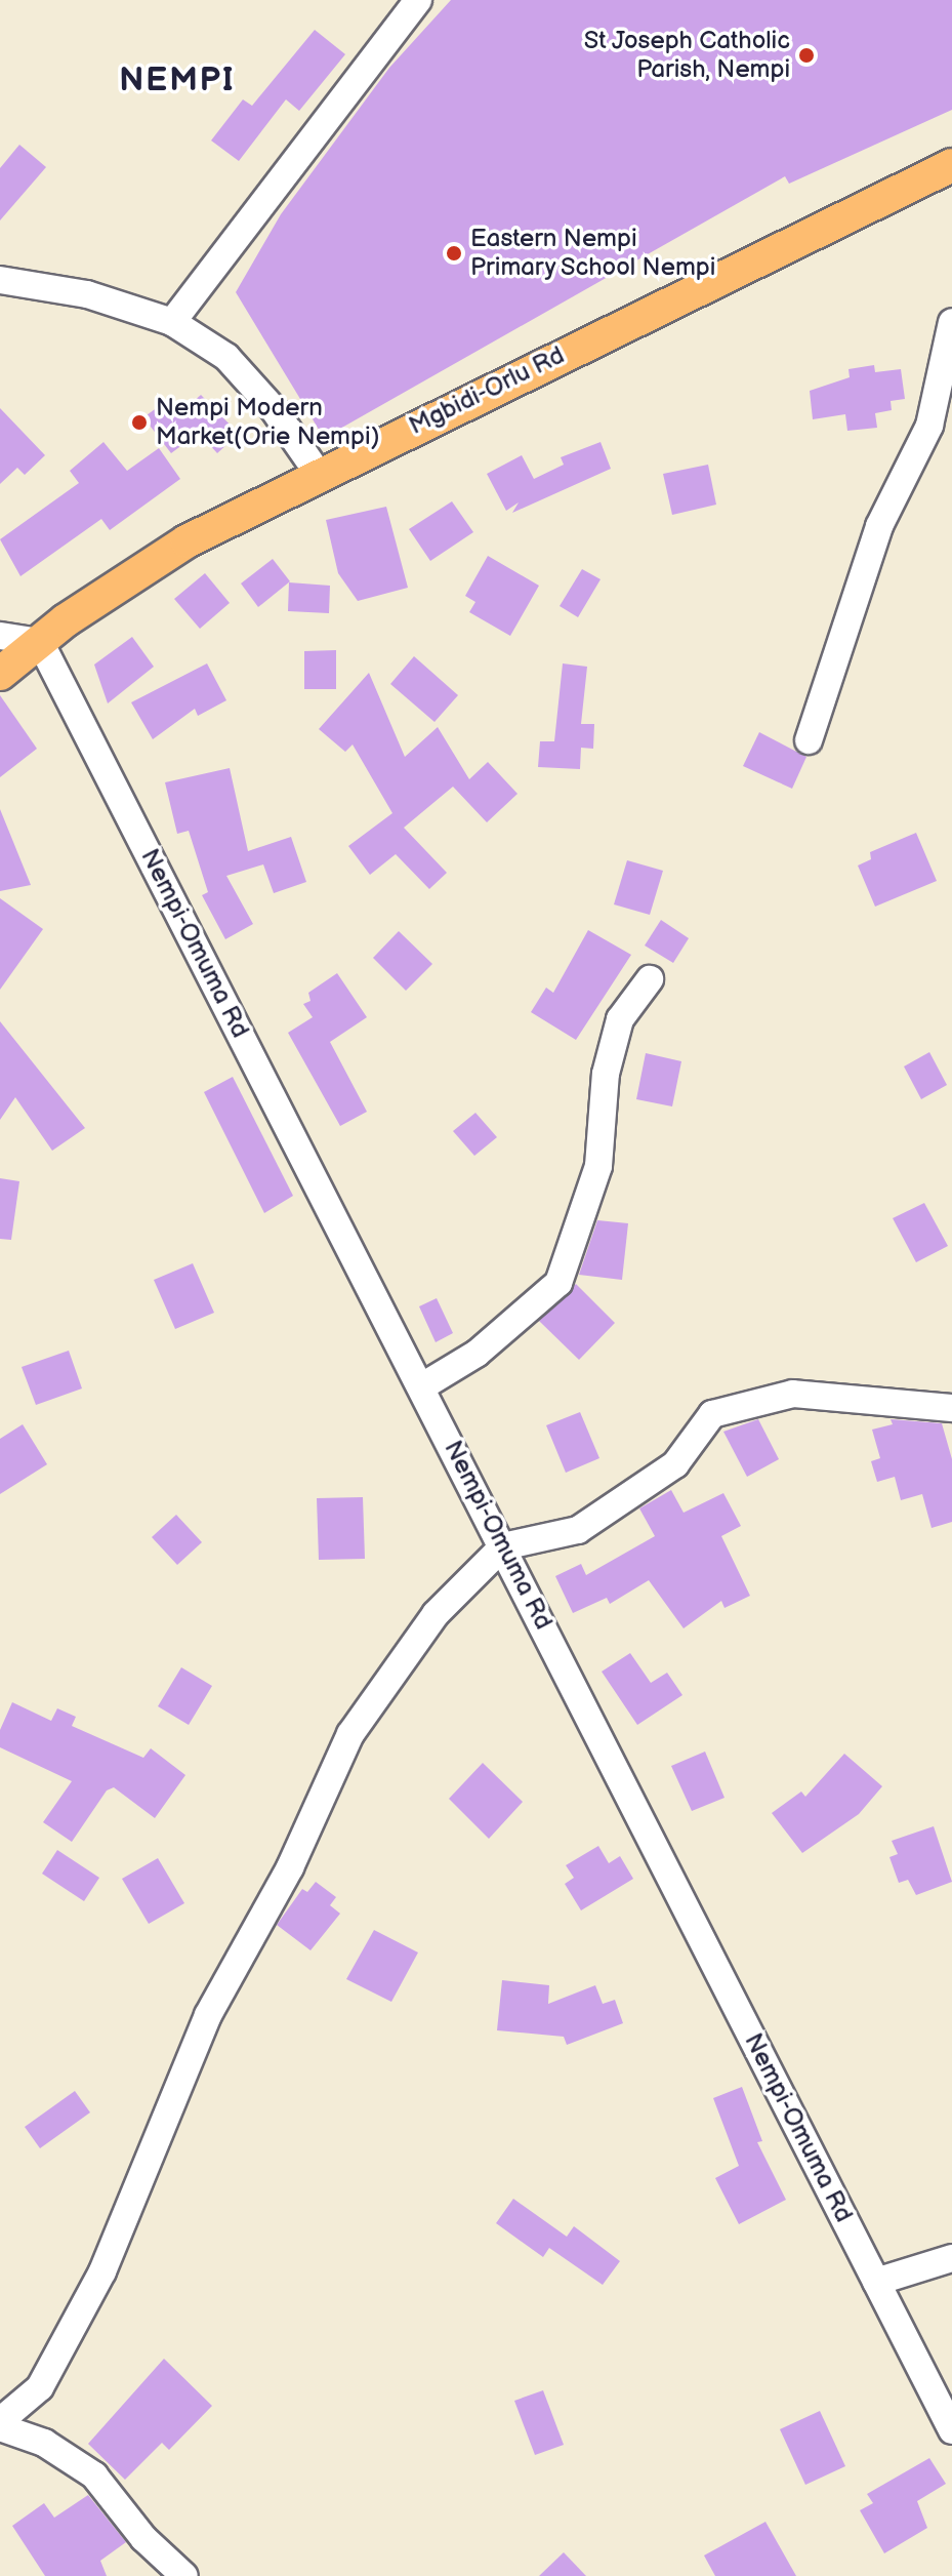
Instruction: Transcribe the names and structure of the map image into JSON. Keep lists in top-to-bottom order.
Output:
{
  "streets": {
    "main road": ["Mgbidi-Orlu Rd"],
    "street": ["Nempi-Omuma Rd"]
  },
  "crossings": [
    ["Mgbidi-Orlu Rd", "Nempi-Omuma Rd"]
  ],
  "districts": ["NEMPI"],
  "places": ["St Joseph Catholic Parish, Nempi", "Eastern Nempi Primary School Nempi", "Nempi Modern Market(Orie Nempi)"]
}
